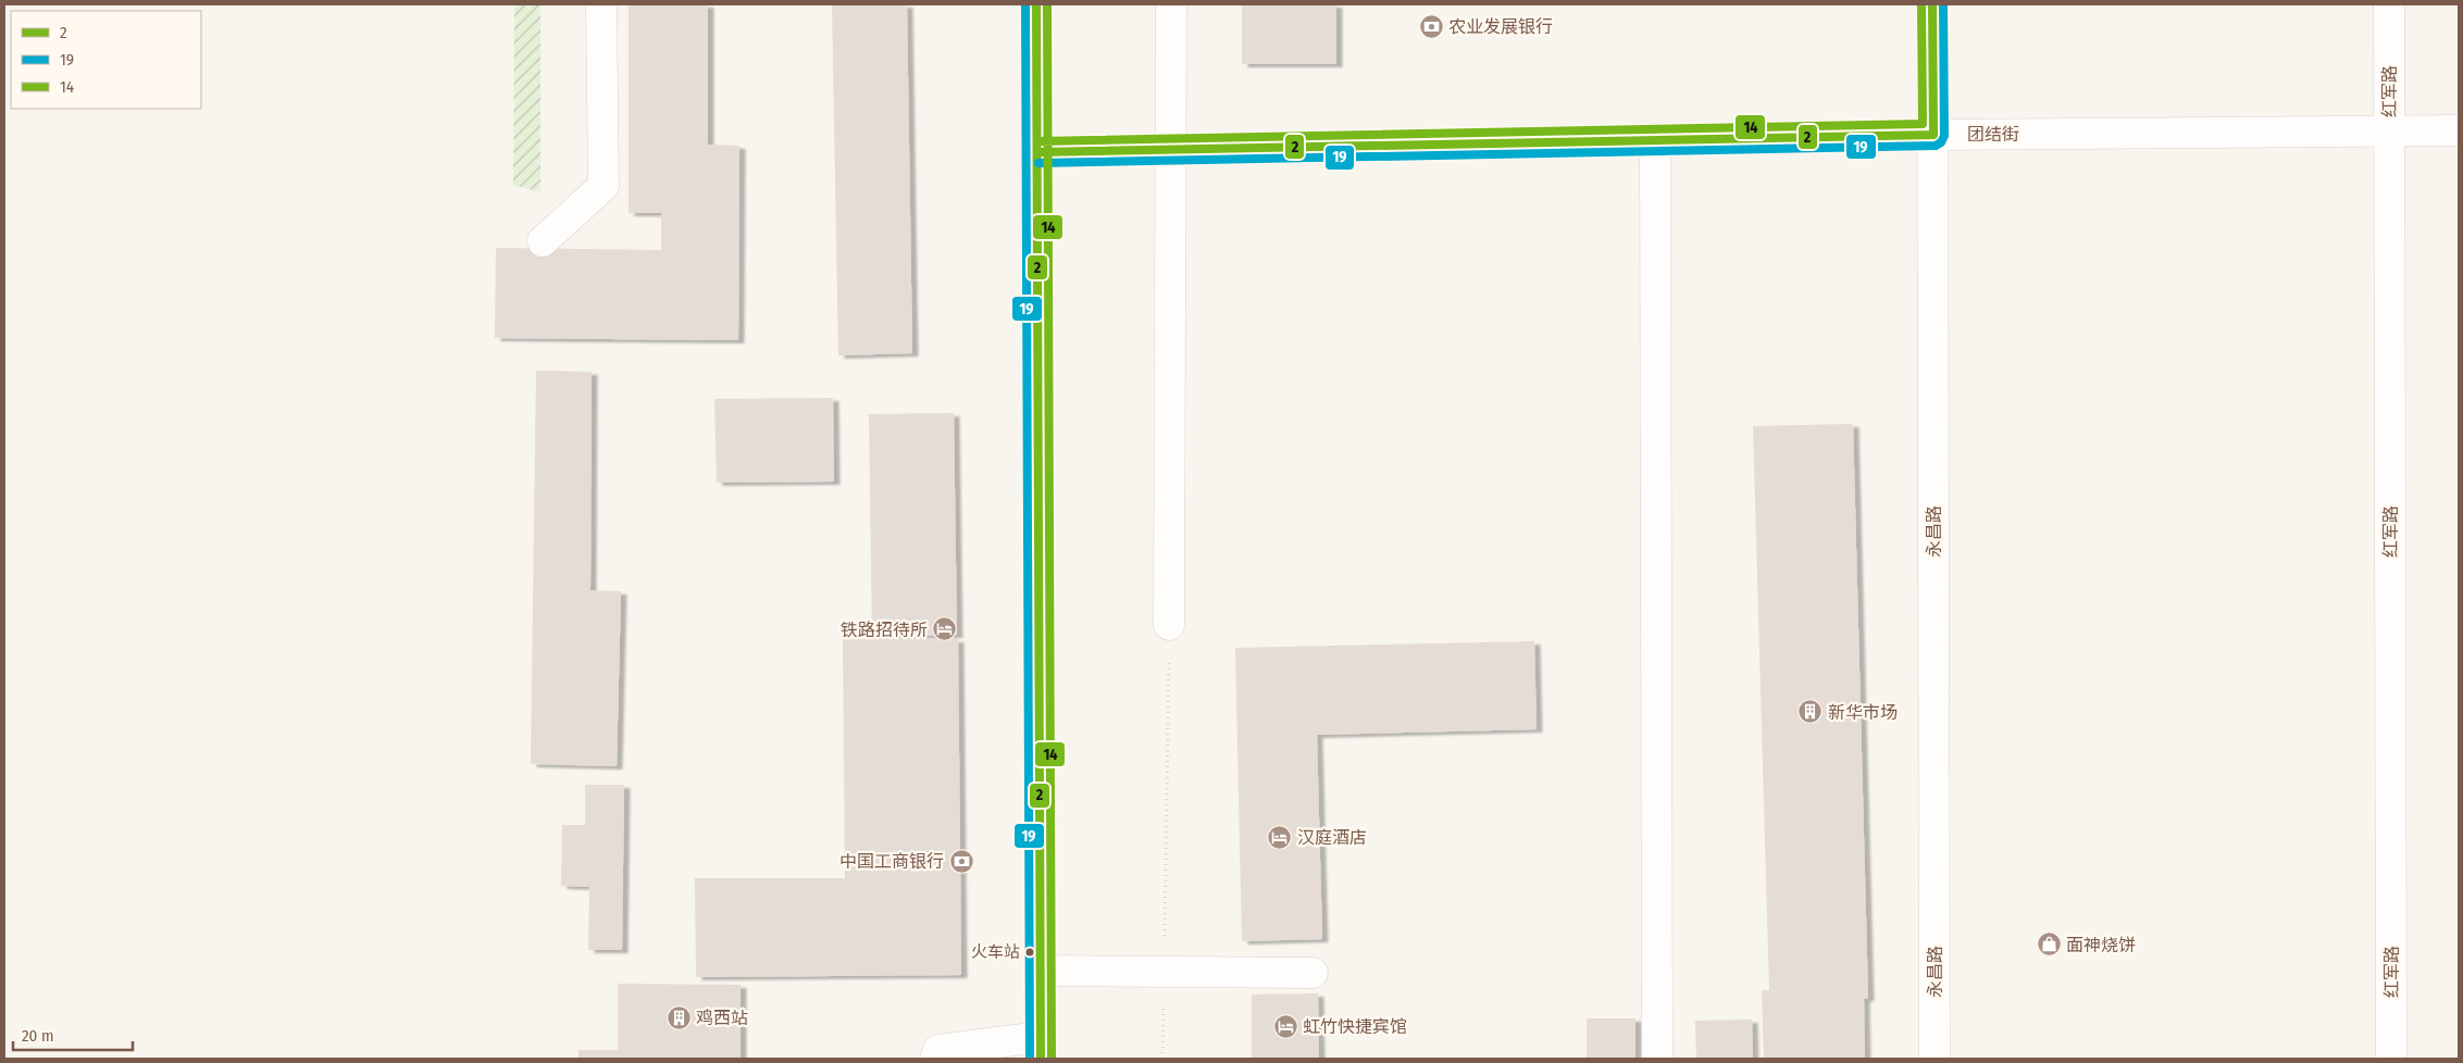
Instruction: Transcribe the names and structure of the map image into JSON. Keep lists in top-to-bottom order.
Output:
{
  "streets": {
    "street": ["红军路", "团结街", "永昌路"]
  },
  "crossings": [
    ["红军路", "团结街"],
    ["团结街", "永昌路"]
  ],
  "places": {
    "bank": ["农业发展银行", "中国工商银行"],
    "hotel": ["铁路招待所", "汉庭酒店", "虹竹快捷宾馆"],
    "building": ["新华市场", "鸡西站"],
    "shop": ["面神烧饼"],
    "other": ["火车站"]
  },
  "lines": ["transit line 2", "transit line 19", "transit line 14"],
  "legend": ["2", "19", "14"],
  "scale_bar": "20 m"
}
